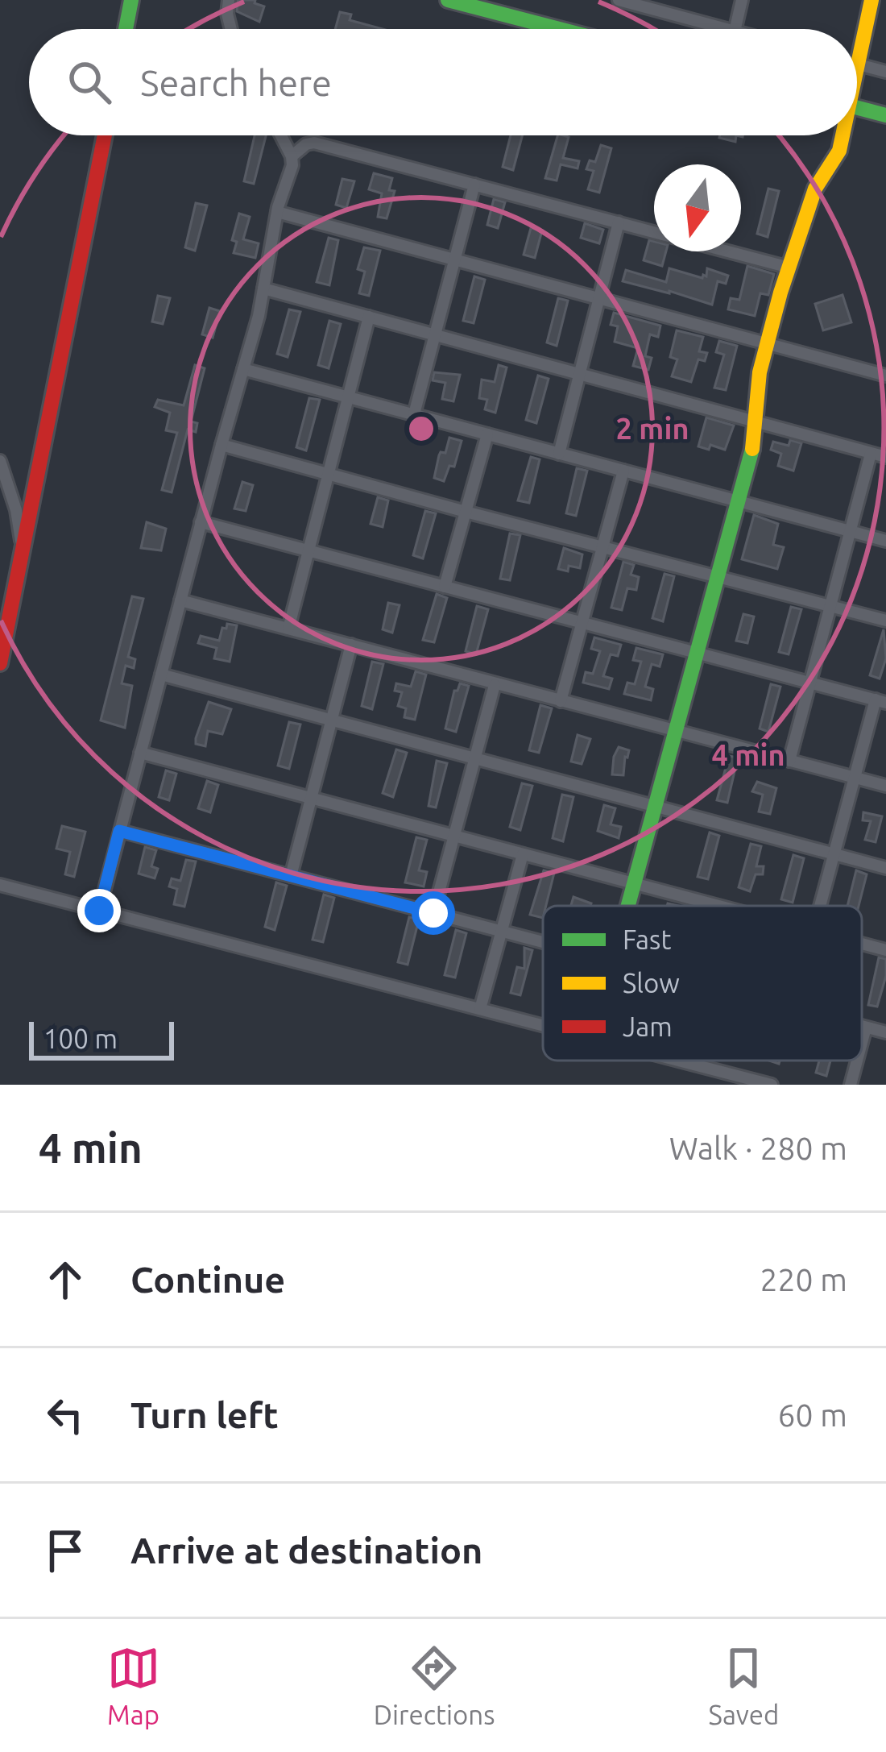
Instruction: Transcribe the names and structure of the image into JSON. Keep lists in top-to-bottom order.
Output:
{
  "legend": ["Fast", "Slow", "Jam"],
  "scale_bar": "100 m",
  "north": "bottom",
  "page": {
    "search": "Search here",
    "scale": "100 m",
    "heading": ["4 min", "Walk · 280 m"],
    "list": [
      ["Continue", "220 m"],
      ["Turn left", "60 m"],
      "Arrive at destination"
    ],
    "nav": ["Map", "Directions", "Saved"]
  },
  "rings": ["2 min", "4 min"]
}
